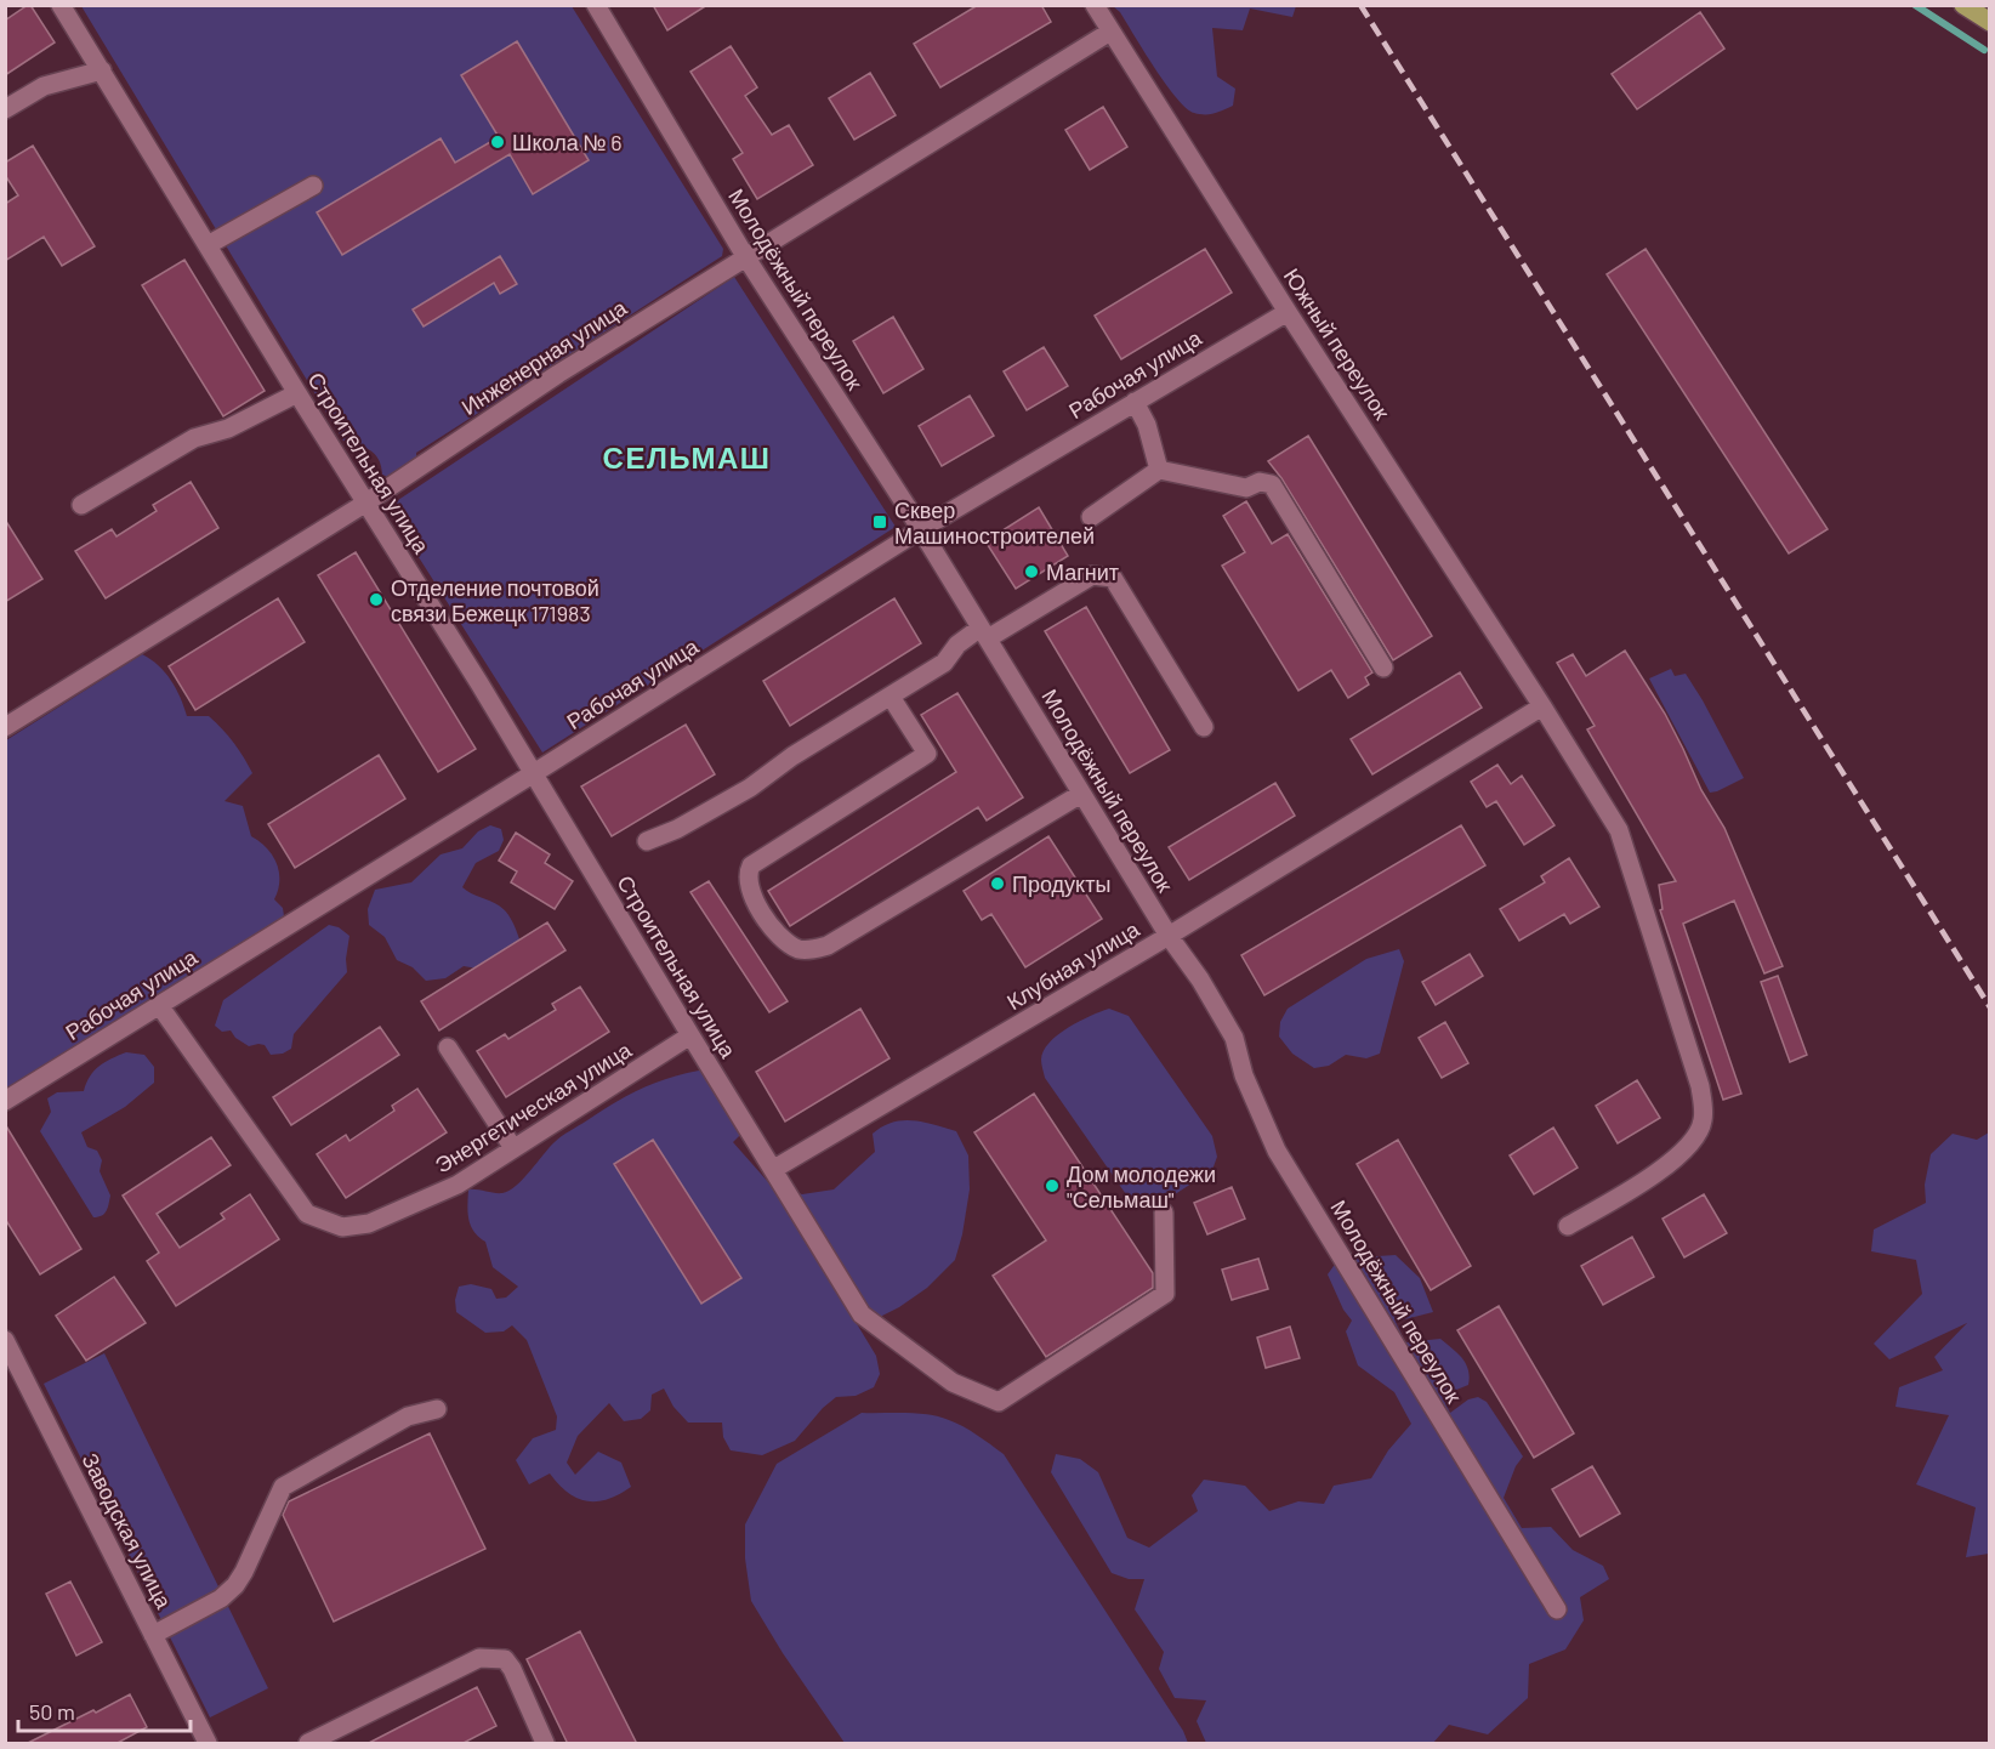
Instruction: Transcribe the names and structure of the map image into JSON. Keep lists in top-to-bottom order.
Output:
{
  "streets": {
    "street": [
      "Молодёжный переулок",
      "Южный переулок",
      "Инженерная улица",
      "Рабочая улица",
      "Строительная улица",
      "Клубная улица",
      "Энергетическая улица",
      "Заводская улица"
    ]
  },
  "crossings": [
    ["Молодёжный переулок", "Инженерная улица"],
    ["Молодёжный переулок", "Рабочая улица"],
    ["Молодёжный переулок", "Клубная улица"],
    ["Южный переулок", "Инженерная улица"],
    ["Южный переулок", "Рабочая улица"],
    ["Южный переулок", "Клубная улица"],
    ["Инженерная улица", "Строительная улица"],
    ["Рабочая улица", "Строительная улица"],
    ["Рабочая улица", "Энергетическая улица"],
    ["Строительная улица", "Клубная улица"],
    ["Строительная улица", "Энергетическая улица"]
  ],
  "districts": ["СЕЛЬМАШ"],
  "places": {
    "other": [
      "Школа № 6",
      "Магнит",
      "Отделение почтовой связи Бежецк 171983",
      "Продукты",
      "Дом молодежи \"Сельмаш\""
    ],
    "transit": ["Сквер Машиностроителей"]
  },
  "scale_bar": "50 m"
}
